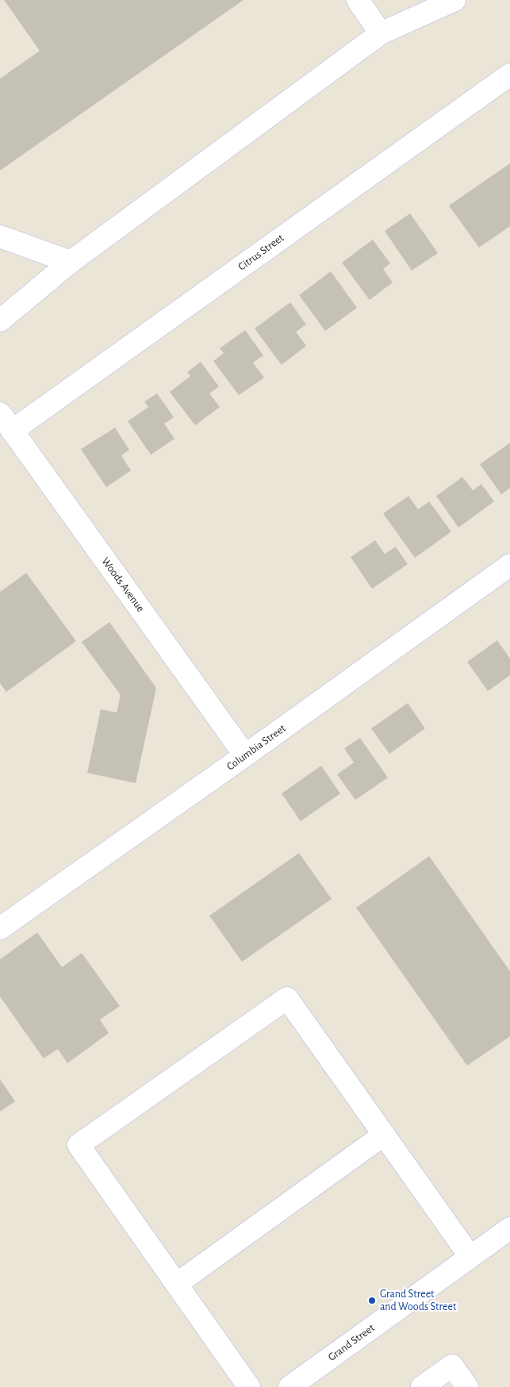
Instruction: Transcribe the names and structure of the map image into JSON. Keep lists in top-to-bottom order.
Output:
{
  "streets": {
    "street": [
      "Citrus Street",
      "Woods Avenue",
      "Columbia Street",
      "Grand Street"
    ]
  },
  "crossings": [
    ["Citrus Street", "Woods Avenue"],
    ["Woods Avenue", "Columbia Street"]
  ],
  "places": ["Grand Street and Woods Street"]
}
